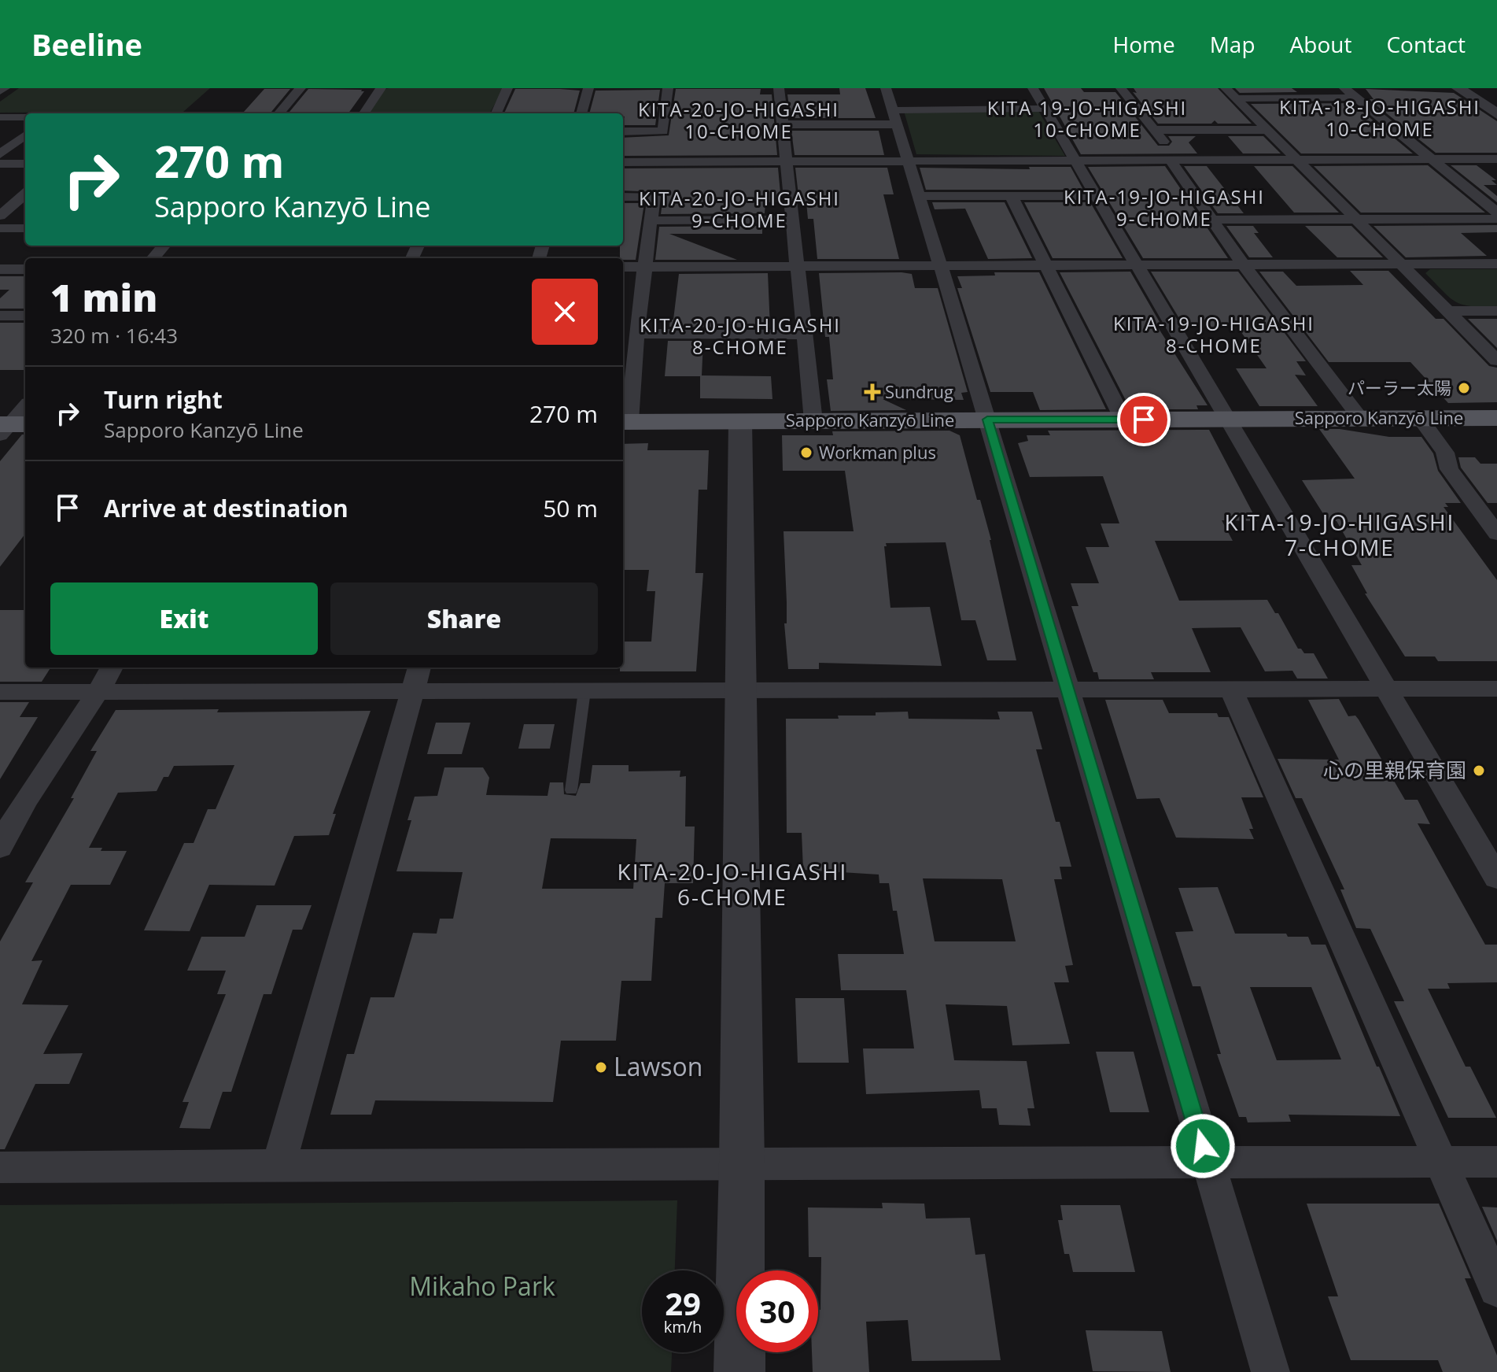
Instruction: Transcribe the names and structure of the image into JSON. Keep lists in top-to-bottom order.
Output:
{
  "streets": {
    "main road": ["Sapporo Kanzyō Line"]
  },
  "districts": [
    "KITA-18-JO-HIGASHI 10-CHOME",
    "KITA 19-JO-HIGASHI 10-CHOME",
    "KITA-20-JO-HIGASHI 10-CHOME",
    "KITA-19-JO-HIGASHI 9-CHOME",
    "KITA-20-JO-HIGASHI 9-CHOME",
    "KITA-19-JO-HIGASHI 8-CHOME",
    "KITA-20-JO-HIGASHI 8-CHOME",
    "KITA-19-JO-HIGASHI 7-CHOME",
    "KITA-20-JO-HIGASHI 6-CHOME"
  ],
  "parks": ["Mikaho Park"],
  "places": {
    "other": [
      "パーラー太陽",
      "Workman plus",
      "心の里親保育園",
      "Lawson"
    ],
    "health": ["Sundrug"]
  },
  "page": {
    "header": "Beeline",
    "nav": [
      "Home",
      "Map",
      "About",
      "Contact"
    ],
    "turn": ["270 m", "Sapporo Kanzyō Line"],
    "heading": ["1 min", "320 m · 16:43"],
    "list": [
      {
        "name": "Turn right",
        "note": "Sapporo Kanzyō Line",
        "value": "270 m"
      },
      {
        "name": "Arrive at destination",
        "value": "50 m"
      }
    ],
    "buttons": ["Exit", "Share"],
    "speed": "29 km/h",
    "limit": "30"
  }
}
